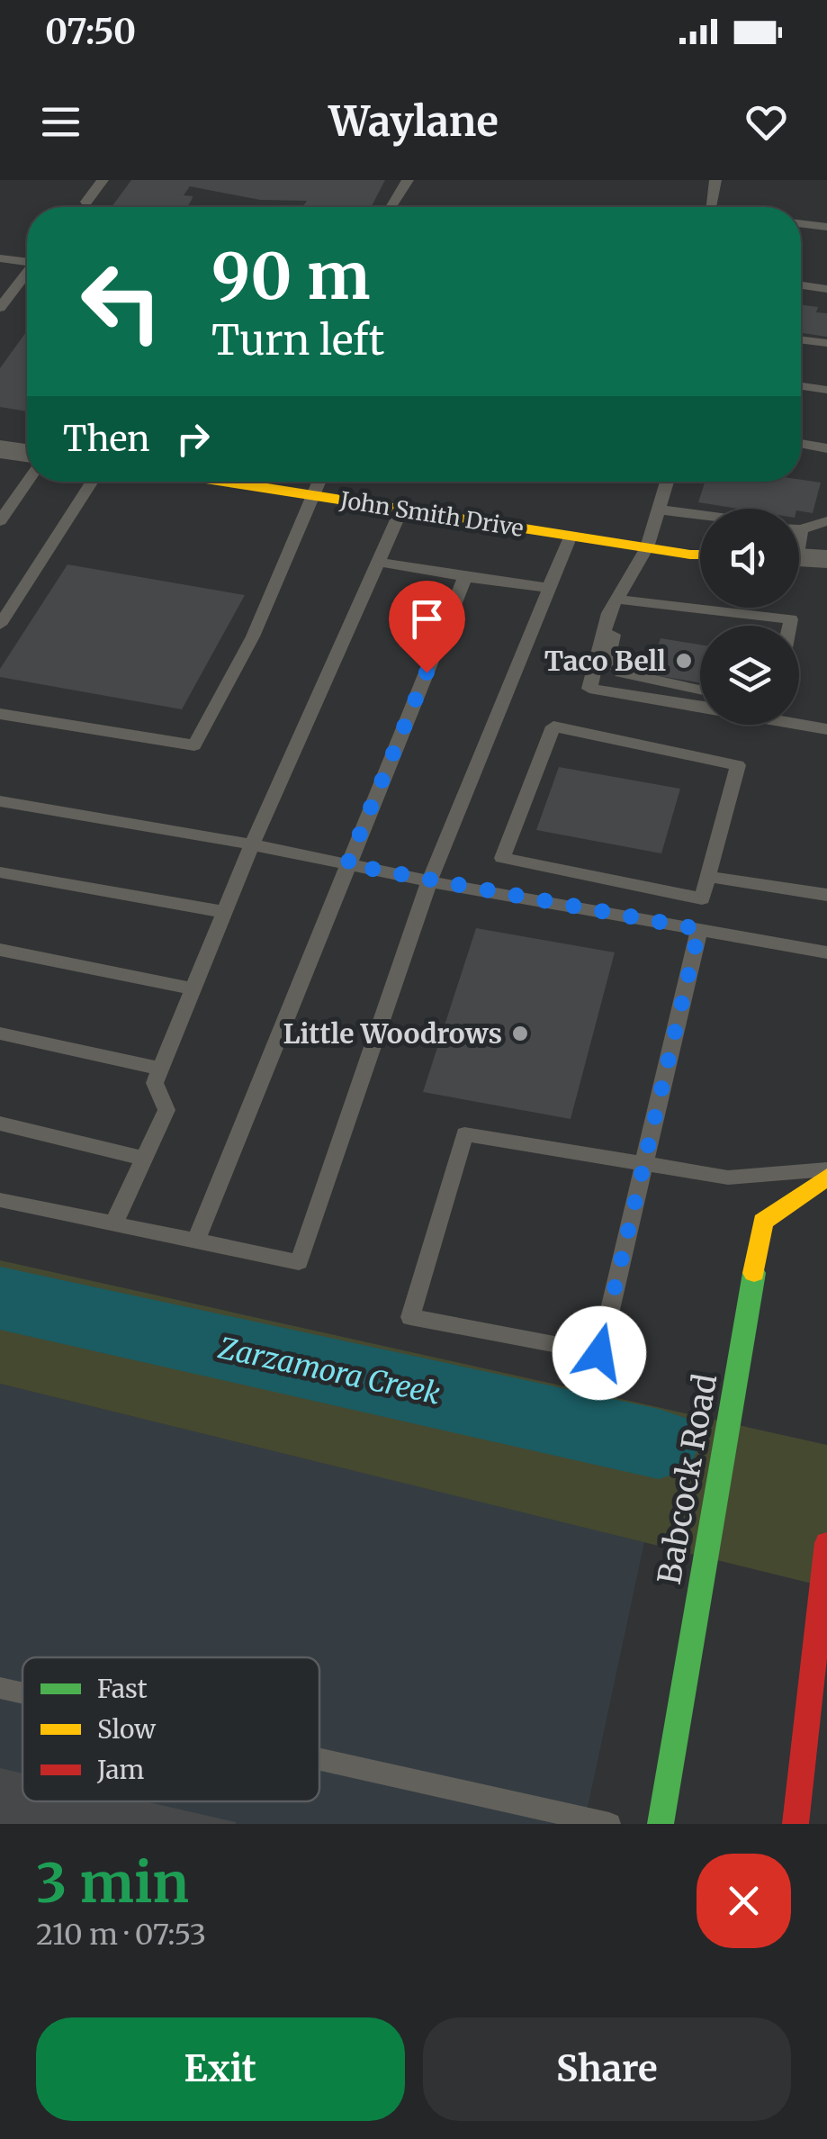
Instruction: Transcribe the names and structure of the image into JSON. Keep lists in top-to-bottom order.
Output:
{
  "streets": {
    "main road": ["John Smith Drive", "Babcock Road"]
  },
  "water": ["Zarzamora Creek"],
  "places": ["Taco Bell", "Little Woodrows"],
  "legend": ["Fast", "Slow", "Jam"],
  "page": {
    "status": "07:50",
    "header": "Waylane",
    "turn": ["90 m", "Turn left"],
    "then": "Then",
    "heading": ["3 min", "210 m · 07:53"],
    "buttons": ["Exit", "Share"]
  }
}
